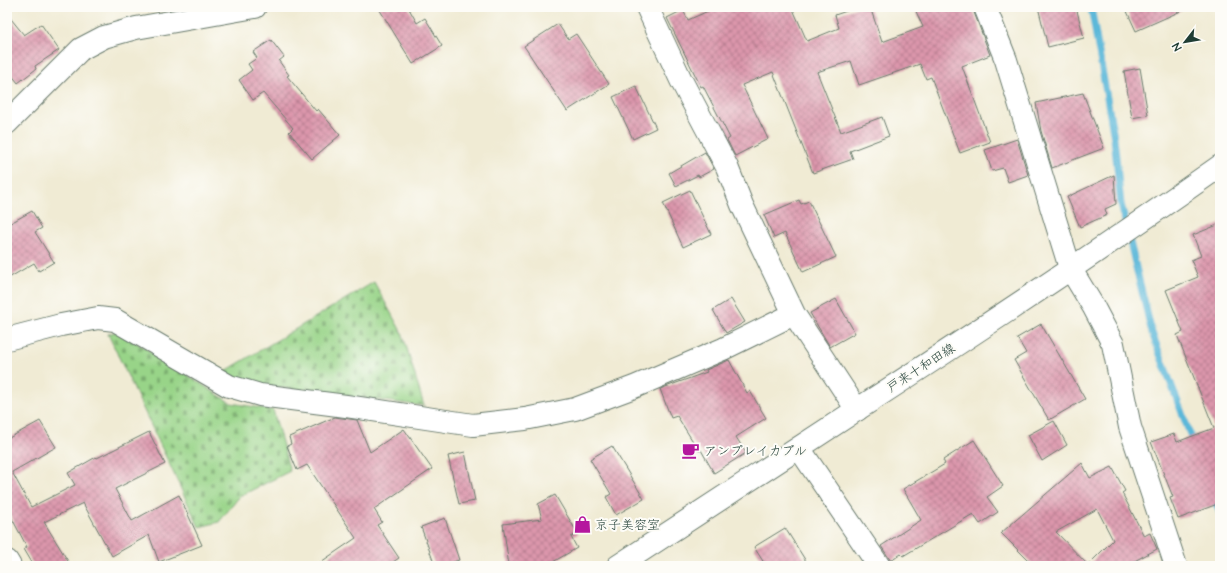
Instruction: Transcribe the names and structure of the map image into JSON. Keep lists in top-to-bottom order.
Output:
{
  "streets": {
    "street": ["戸来十和田線"]
  },
  "places": {
    "cafe": ["アンブレイカブル"],
    "shop": ["京子美容室"]
  },
  "north": "bottom left"
}
